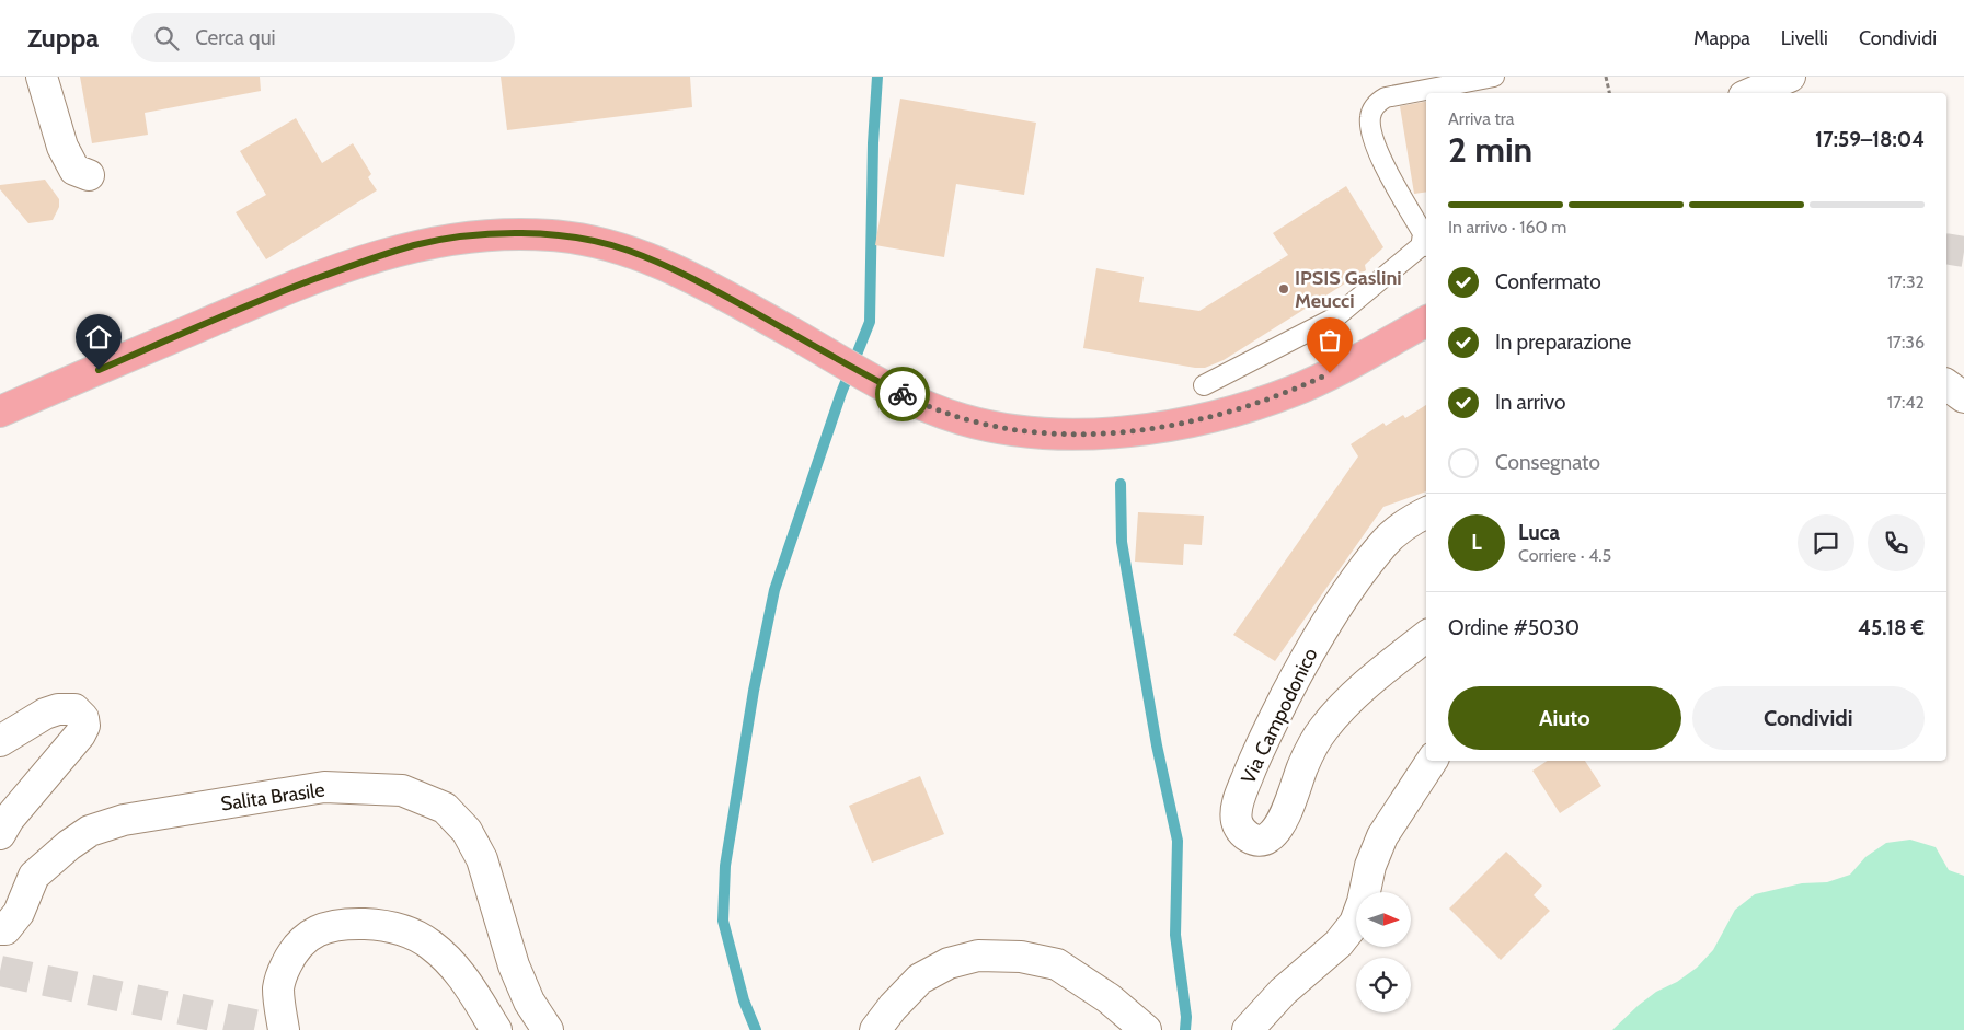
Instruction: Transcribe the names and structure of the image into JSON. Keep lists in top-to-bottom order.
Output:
{
  "streets": {
    "street": ["Via Campodonico", "Salita Brasile"]
  },
  "places": ["IPSIS Gaslini Meucci"],
  "north": "right",
  "page": {
    "header": "Zuppa",
    "search": "Cerca qui",
    "nav": ["Mappa", "Livelli", "Condividi"],
    "heading": ["2 min", "Arriva tra", "17:59–18:04"],
    "panel": [
      "Luca",
      "Corriere · 4.5",
      "Ordine #5030",
      "45.18 €"
    ],
    "bar": "In arrivo · 160 m",
    "list": [
      ["Confermato", "17:32"],
      ["In preparazione", "17:36"],
      ["In arrivo", "17:42"],
      "Consegnato"
    ],
    "round": "L",
    "buttons": ["Aiuto", "Condividi"]
  }
}
